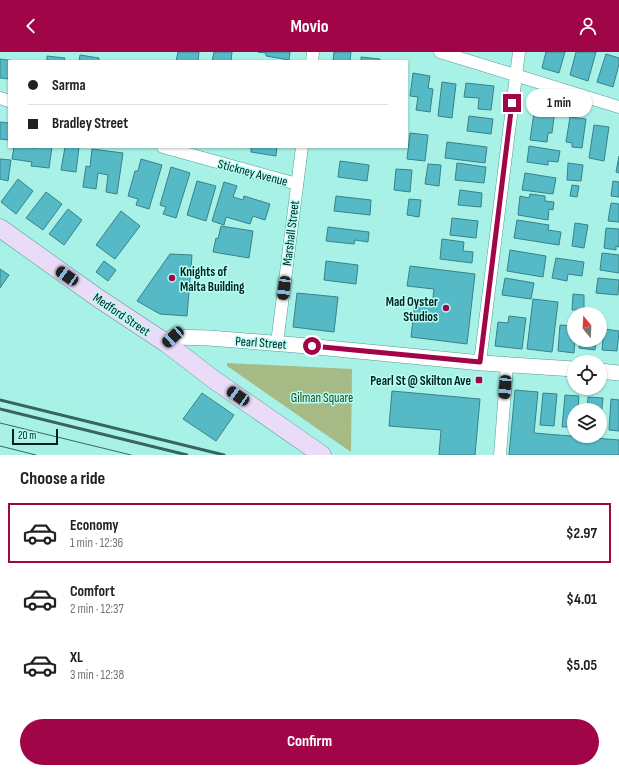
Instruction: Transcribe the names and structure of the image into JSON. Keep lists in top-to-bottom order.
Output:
{
  "streets": {
    "main road": ["Medford Street"],
    "street": ["Stickney Avenue", "Marshall Street", "Pearl Street"]
  },
  "crossings": [
    ["Stickney Avenue", "Marshall Street"],
    ["Marshall Street", "Pearl Street"],
    ["Medford Street", "Pearl Street"]
  ],
  "parks": ["Gilman Square"],
  "places": {
    "other": ["Knights of Malta Building", "Mad Oyster Studios"],
    "transit": ["Pearl St @ Skilton Ave"]
  },
  "scale_bar": "20 m",
  "north": "top",
  "page": {
    "header": "Movio",
    "banner": ["Sarma", "Bradley Street"],
    "bubble": "1 min",
    "scale": "20 m",
    "heading": "Choose a ride",
    "list": [
      {
        "name": "Economy",
        "note": "1 min · 12:36",
        "value": "$2.97"
      },
      {
        "name": "Comfort",
        "note": "2 min · 12:37",
        "value": "$4.01"
      },
      {
        "name": "XL",
        "note": "3 min · 12:38",
        "value": "$5.05"
      }
    ],
    "buttons": "Confirm"
  }
}
